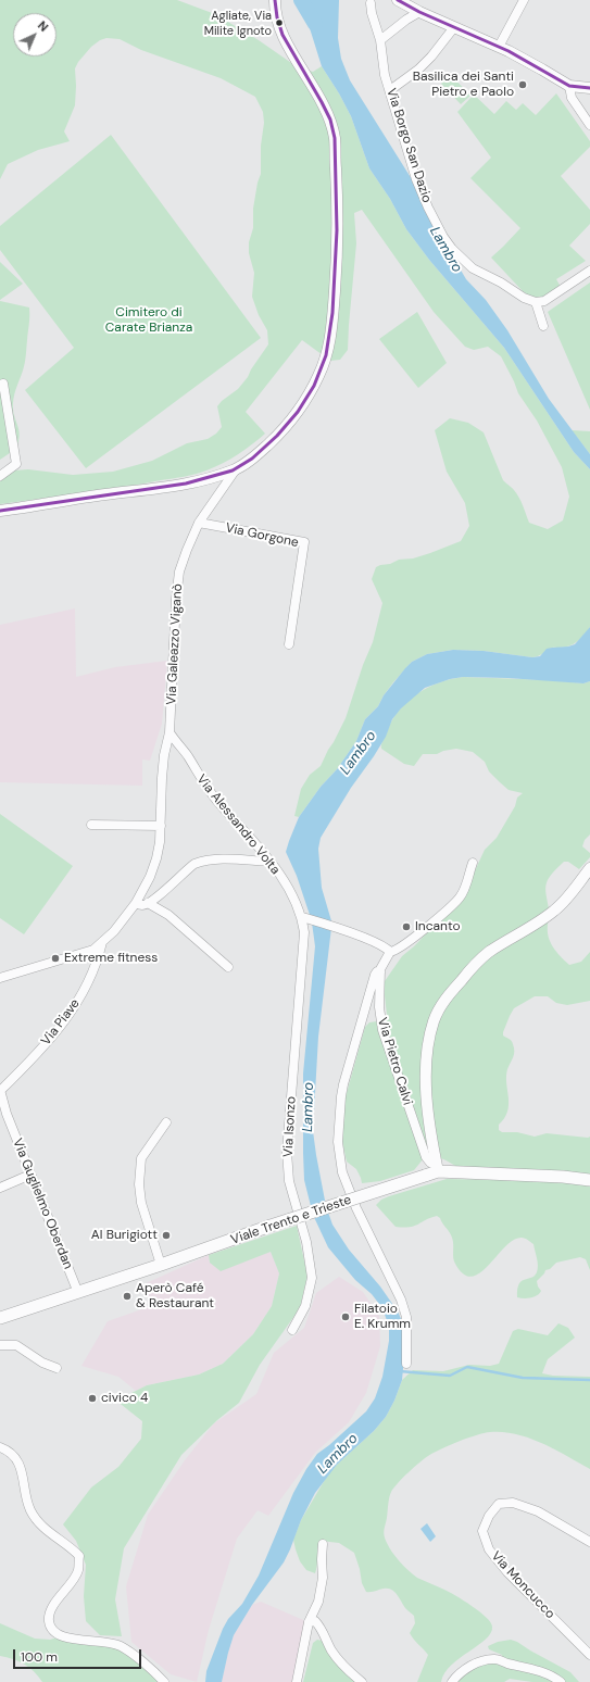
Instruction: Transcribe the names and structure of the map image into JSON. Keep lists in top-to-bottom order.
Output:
{
  "streets": {
    "main road": ["Viale Trento e Trieste"],
    "street": [
      "Via Borgo San Dazio",
      "Via Gorgone",
      "Via Galeazzo Viganò",
      "Via Alessandro Volta",
      "Via Piave",
      "Via Pietro Calvi",
      "Via Isonzo",
      "Via Guglielmo Oberdan",
      "Via Moncucco"
    ]
  },
  "crossings": [
    ["Via Gorgone", "Via Galeazzo Viganò"],
    ["Via Galeazzo Viganò", "Via Alessandro Volta"],
    ["Via Alessandro Volta", "Via Isonzo"],
    ["Via Piave", "Via Guglielmo Oberdan"],
    ["Via Pietro Calvi", "Viale Trento e Trieste"],
    ["Via Guglielmo Oberdan", "Viale Trento e Trieste"]
  ],
  "water": ["Lambro"],
  "parks": ["Cimitero di Carate Brianza"],
  "places": [
    "Agliate, Via Milite Ignoto",
    "Basilica dei Santi Pietro e Paolo",
    "Incanto",
    "Extreme fitness",
    "Al Burigiott",
    "Aperò Café & Restaurant",
    "Filatoio E. Krumm",
    "civico 4"
  ],
  "scale_bar": "100 m",
  "north": "top right"
}
